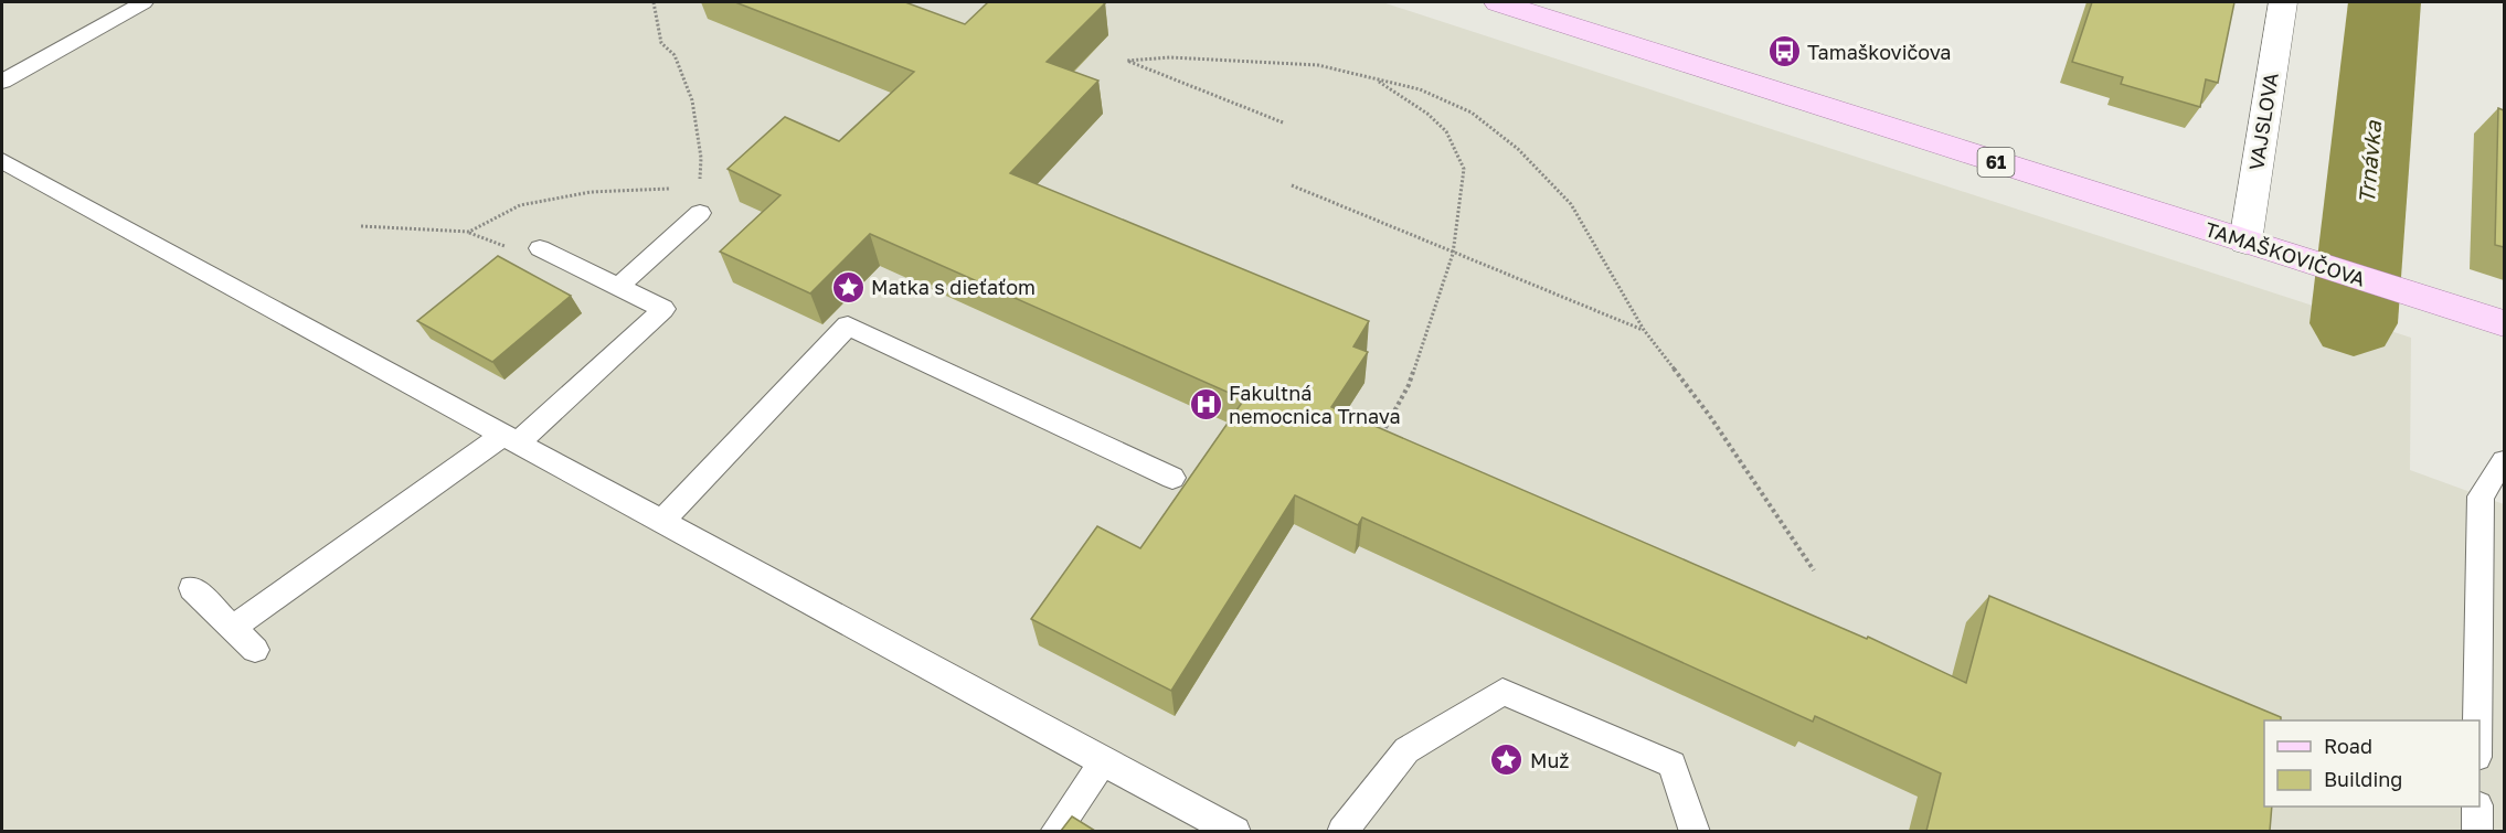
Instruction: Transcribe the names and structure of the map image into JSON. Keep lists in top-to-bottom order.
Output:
{
  "streets": {
    "main road": ["61", "TAMAŠKOVIČOVA"],
    "street": ["VAJSLOVA"]
  },
  "crossings": [
    ["VAJSLOVA", "TAMAŠKOVIČOVA"]
  ],
  "water": ["Trnávka"],
  "places": {
    "bus stop": ["Tamaškovičova"],
    "place": ["Matka s dieťaťom", "Muž"],
    "hospital": ["Fakultná nemocnica Trnava"]
  },
  "legend": ["Road", "Building"]
}
